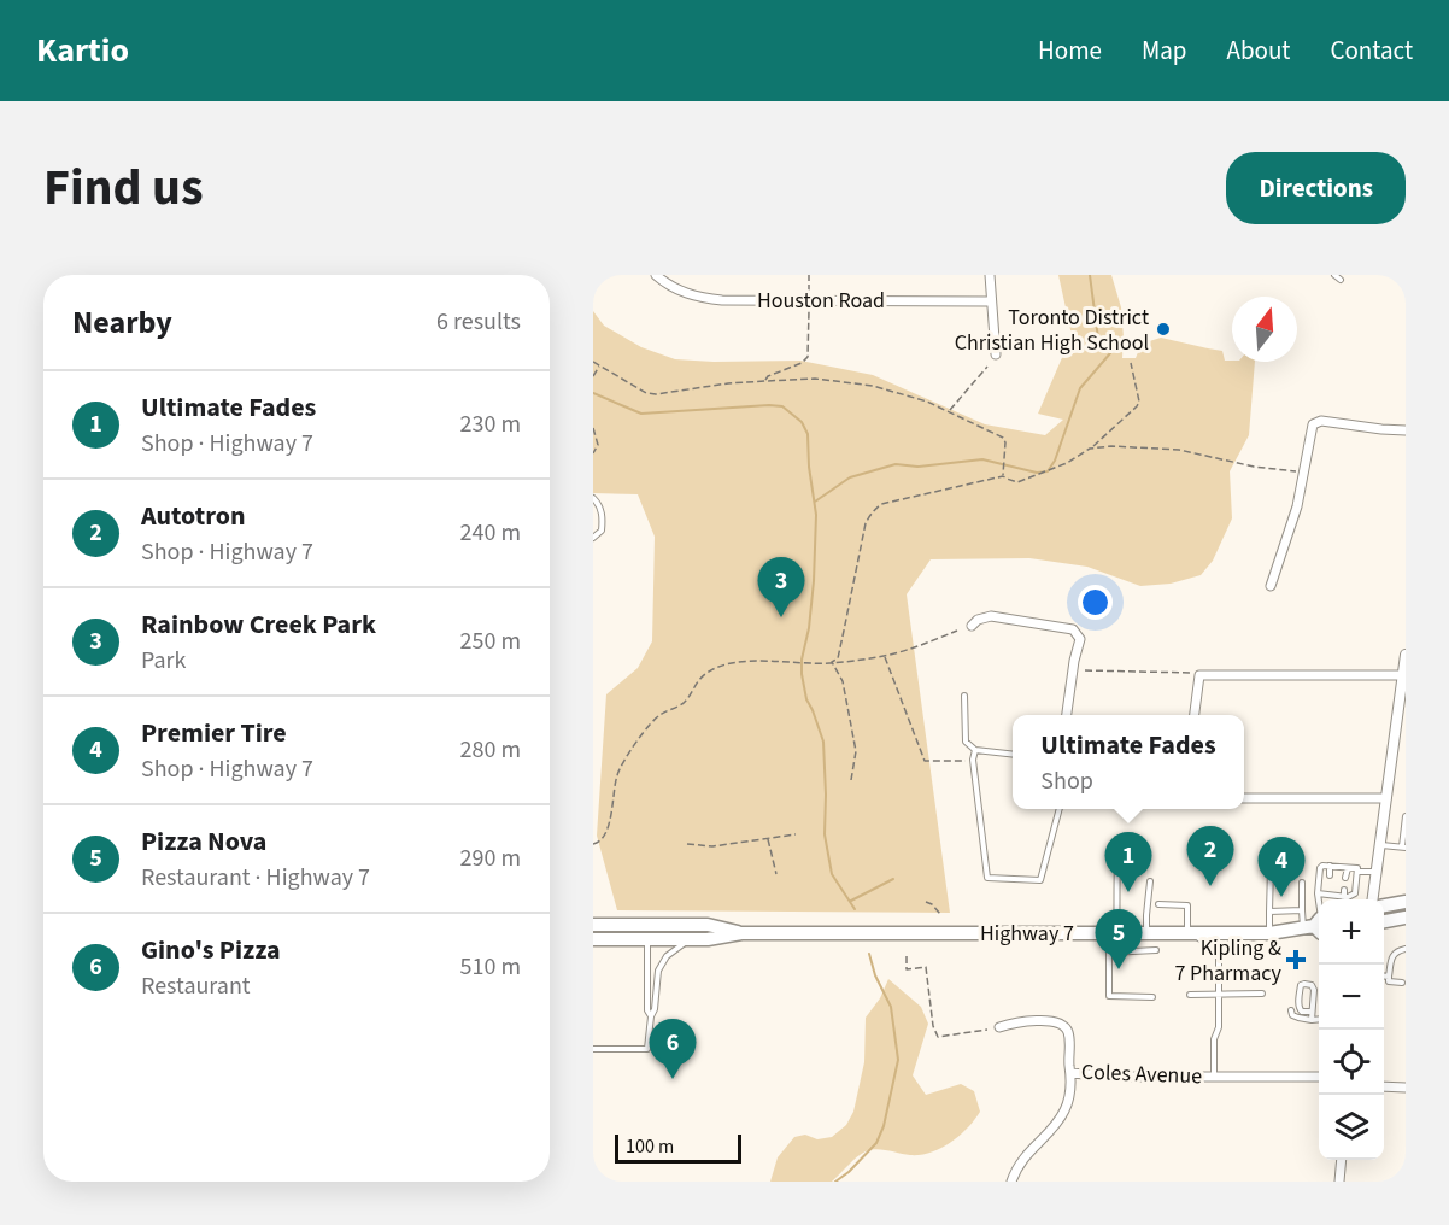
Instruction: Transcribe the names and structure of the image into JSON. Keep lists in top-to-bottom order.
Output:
{
  "streets": {
    "main road": ["Highway 7"],
    "street": ["Houston Road", "Coles Avenue"]
  },
  "places": {
    "other": ["Toronto District Christian High School"],
    "health": ["Kipling & 7 Pharmacy"]
  },
  "scale_bar": "100 m",
  "north": "top",
  "page": {
    "header": "Kartio",
    "nav": [
      "Home",
      "Map",
      "About",
      "Contact"
    ],
    "title": "Find us",
    "buttons": "Directions",
    "heading": ["Nearby", "6 results"],
    "list": [
      {
        "mark": "1",
        "name": "Ultimate Fades",
        "note": "Shop · Highway 7",
        "value": "230 m"
      },
      {
        "mark": "2",
        "name": "Autotron",
        "note": "Shop · Highway 7",
        "value": "240 m"
      },
      {
        "mark": "3",
        "name": "Rainbow Creek Park",
        "note": "Park",
        "value": "250 m"
      },
      {
        "mark": "4",
        "name": "Premier Tire",
        "note": "Shop · Highway 7",
        "value": "280 m"
      },
      {
        "mark": "5",
        "name": "Pizza Nova",
        "note": "Restaurant · Highway 7",
        "value": "290 m"
      },
      {
        "mark": "6",
        "name": "Gino's Pizza",
        "note": "Restaurant",
        "value": "510 m"
      }
    ],
    "pins": [
      "3",
      "2",
      "1",
      "4",
      "5",
      "6"
    ],
    "popup": ["Ultimate Fades", "Shop"],
    "map_buttons": ["+", "−"],
    "scale": "100 m"
  }
}
